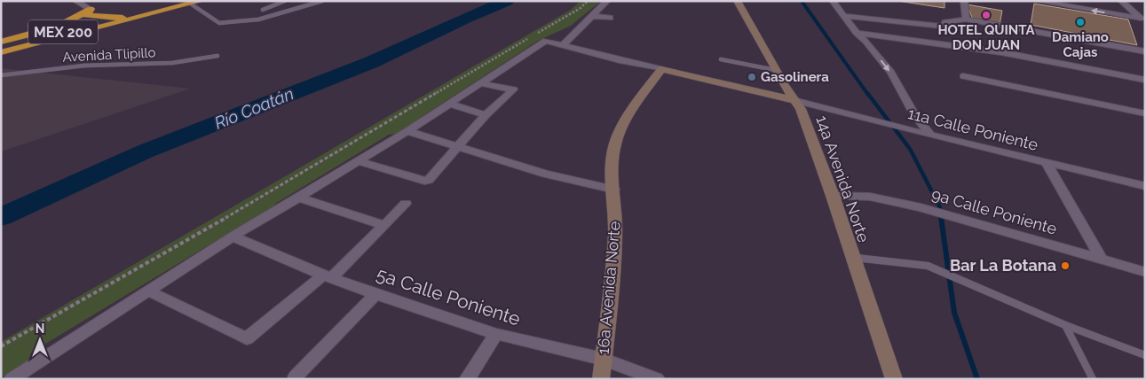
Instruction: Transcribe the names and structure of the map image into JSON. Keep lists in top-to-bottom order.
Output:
{
  "streets": {
    "highway": ["MEX 200"],
    "main road": ["14a Avenida Norte", "16a Avenida Norte"],
    "street": ["11a Calle Poniente", "9a Calle Poniente", "5a Calle Poniente"],
    "lane": ["Avenida Tlipillo"]
  },
  "crossings": [
    ["11a Calle Poniente", "14a Avenida Norte"],
    ["14a Avenida Norte", "9a Calle Poniente"],
    ["16a Avenida Norte", "5a Calle Poniente"]
  ],
  "water": ["Río Coatán"],
  "places": [
    "HOTEL QUINTA DON JUAN",
    "Damiano Cajas",
    "Gasolinera",
    "Bar La Botana"
  ],
  "north": "top"
}
